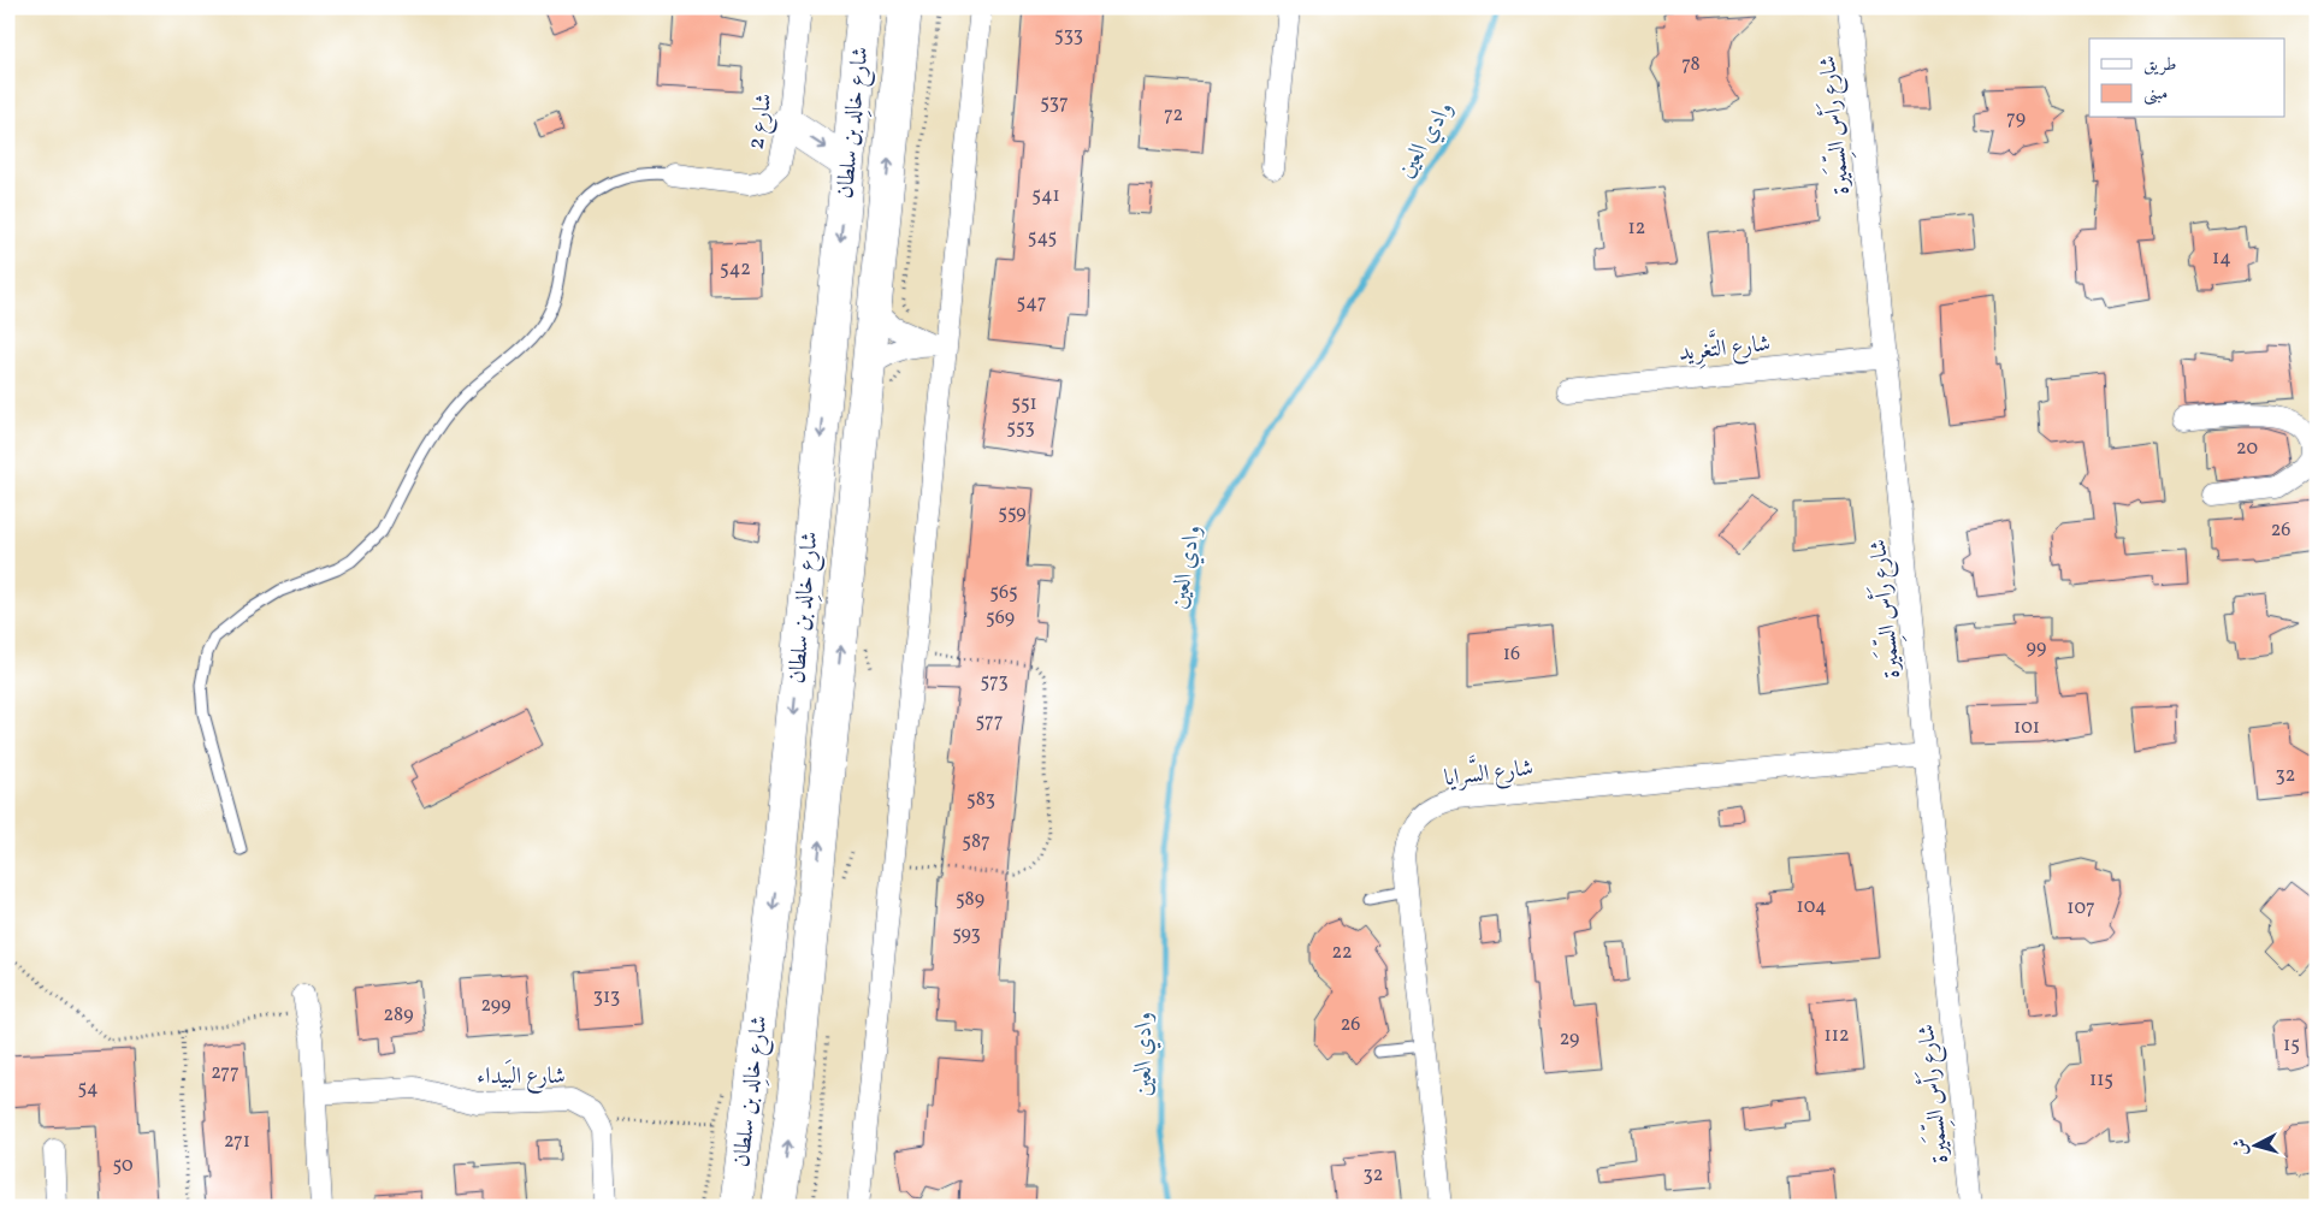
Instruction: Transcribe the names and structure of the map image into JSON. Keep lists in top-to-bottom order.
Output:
{
  "streets": {
    "main road": ["شارع خالِد بن سلطان"],
    "street": [
      "شارع 2",
      "شارع رَأس السِّمَيرة",
      "شارع التَّغرِيد",
      "شارع السَّرايا",
      "شارع البَيداء"
    ]
  },
  "crossings": [
    ["شارع رَأس السِّمَيرة", "شارع التَّغرِيد"],
    ["شارع رَأس السِّمَيرة", "شارع السَّرايا"]
  ],
  "water": ["وادي العين"],
  "house_numbers": [
    "533",
    "78",
    "537",
    "72",
    "79",
    "541",
    "12",
    "545",
    "14",
    "542",
    "547",
    "551",
    "553",
    "20",
    "559",
    "26",
    "565",
    "569",
    "99",
    "16",
    "573",
    "577",
    "101",
    "32",
    "583",
    "587",
    "589",
    "104",
    "107",
    "593",
    "22",
    "313",
    "299",
    "289",
    "26",
    "112",
    "29",
    "15",
    "277",
    "115",
    "54",
    "271",
    "50",
    "32"
  ],
  "legend": ["طريق", "مبنى"],
  "north": "left"
}
